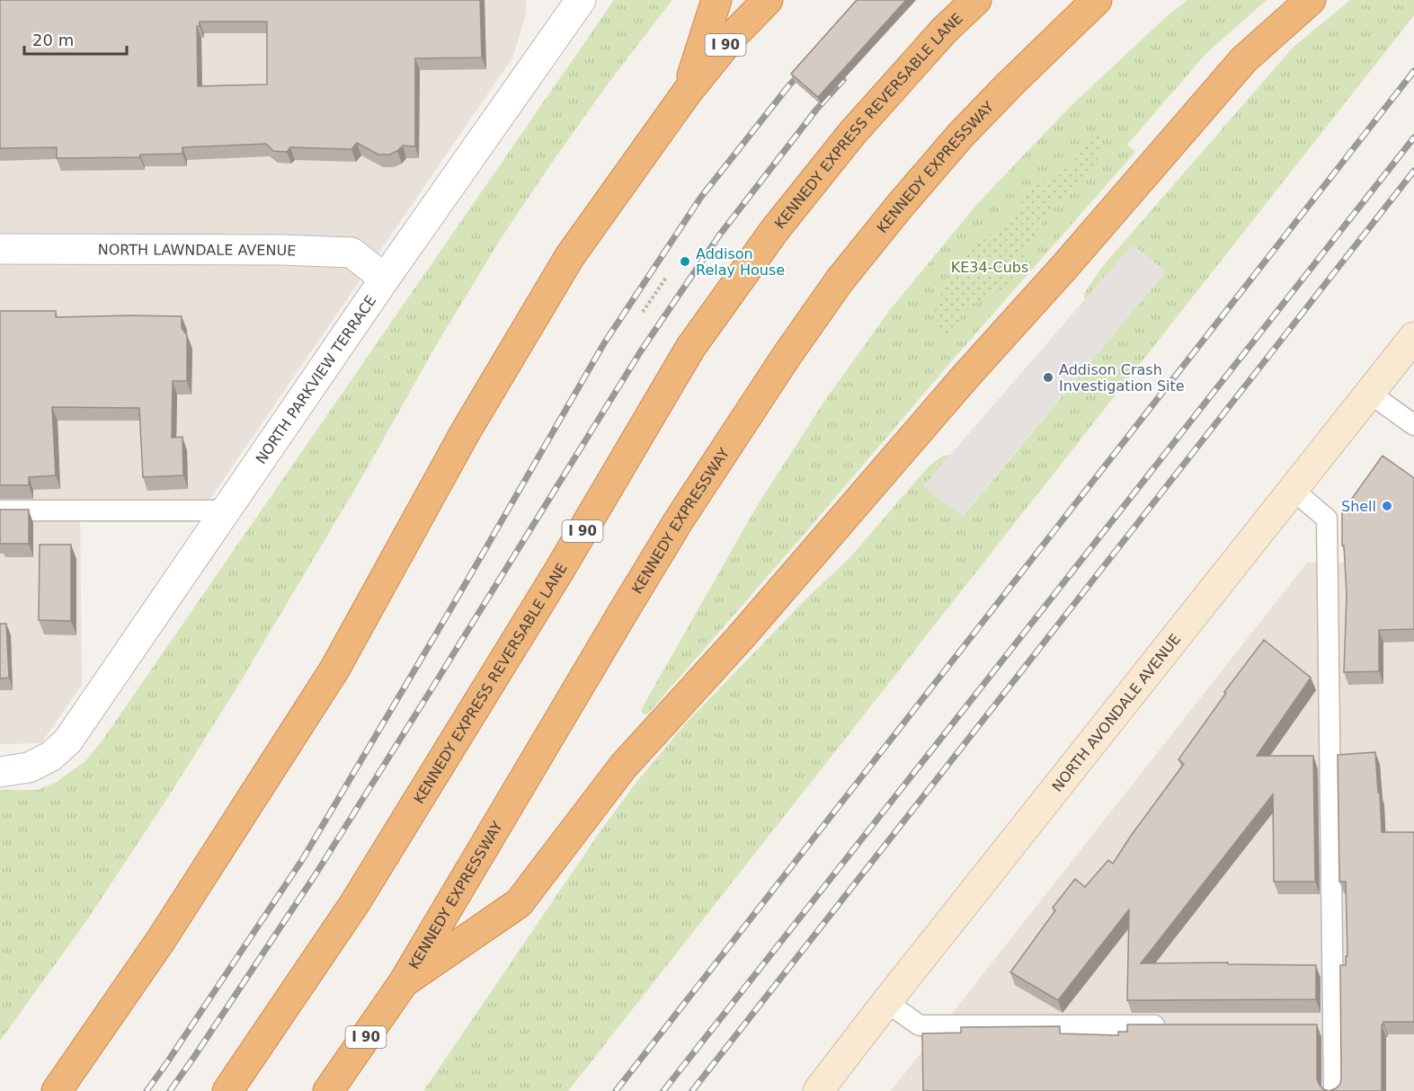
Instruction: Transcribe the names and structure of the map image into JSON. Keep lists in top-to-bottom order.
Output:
{
  "streets": {
    "highway": ["I 90", "KENNEDY EXPRESS REVERSABLE LANE", "KENNEDY EXPRESSWAY"],
    "street": ["NORTH LAWNDALE AVENUE", "NORTH PARKVIEW TERRACE", "NORTH AVONDALE AVENUE"]
  },
  "crossings": [
    ["NORTH LAWNDALE AVENUE", "NORTH PARKVIEW TERRACE"]
  ],
  "parks": ["KE34-Cubs"],
  "places": ["Addison Relay House", "Addison Crash Investigation Site", "Shell"],
  "scale_bar": "20 m"
}
